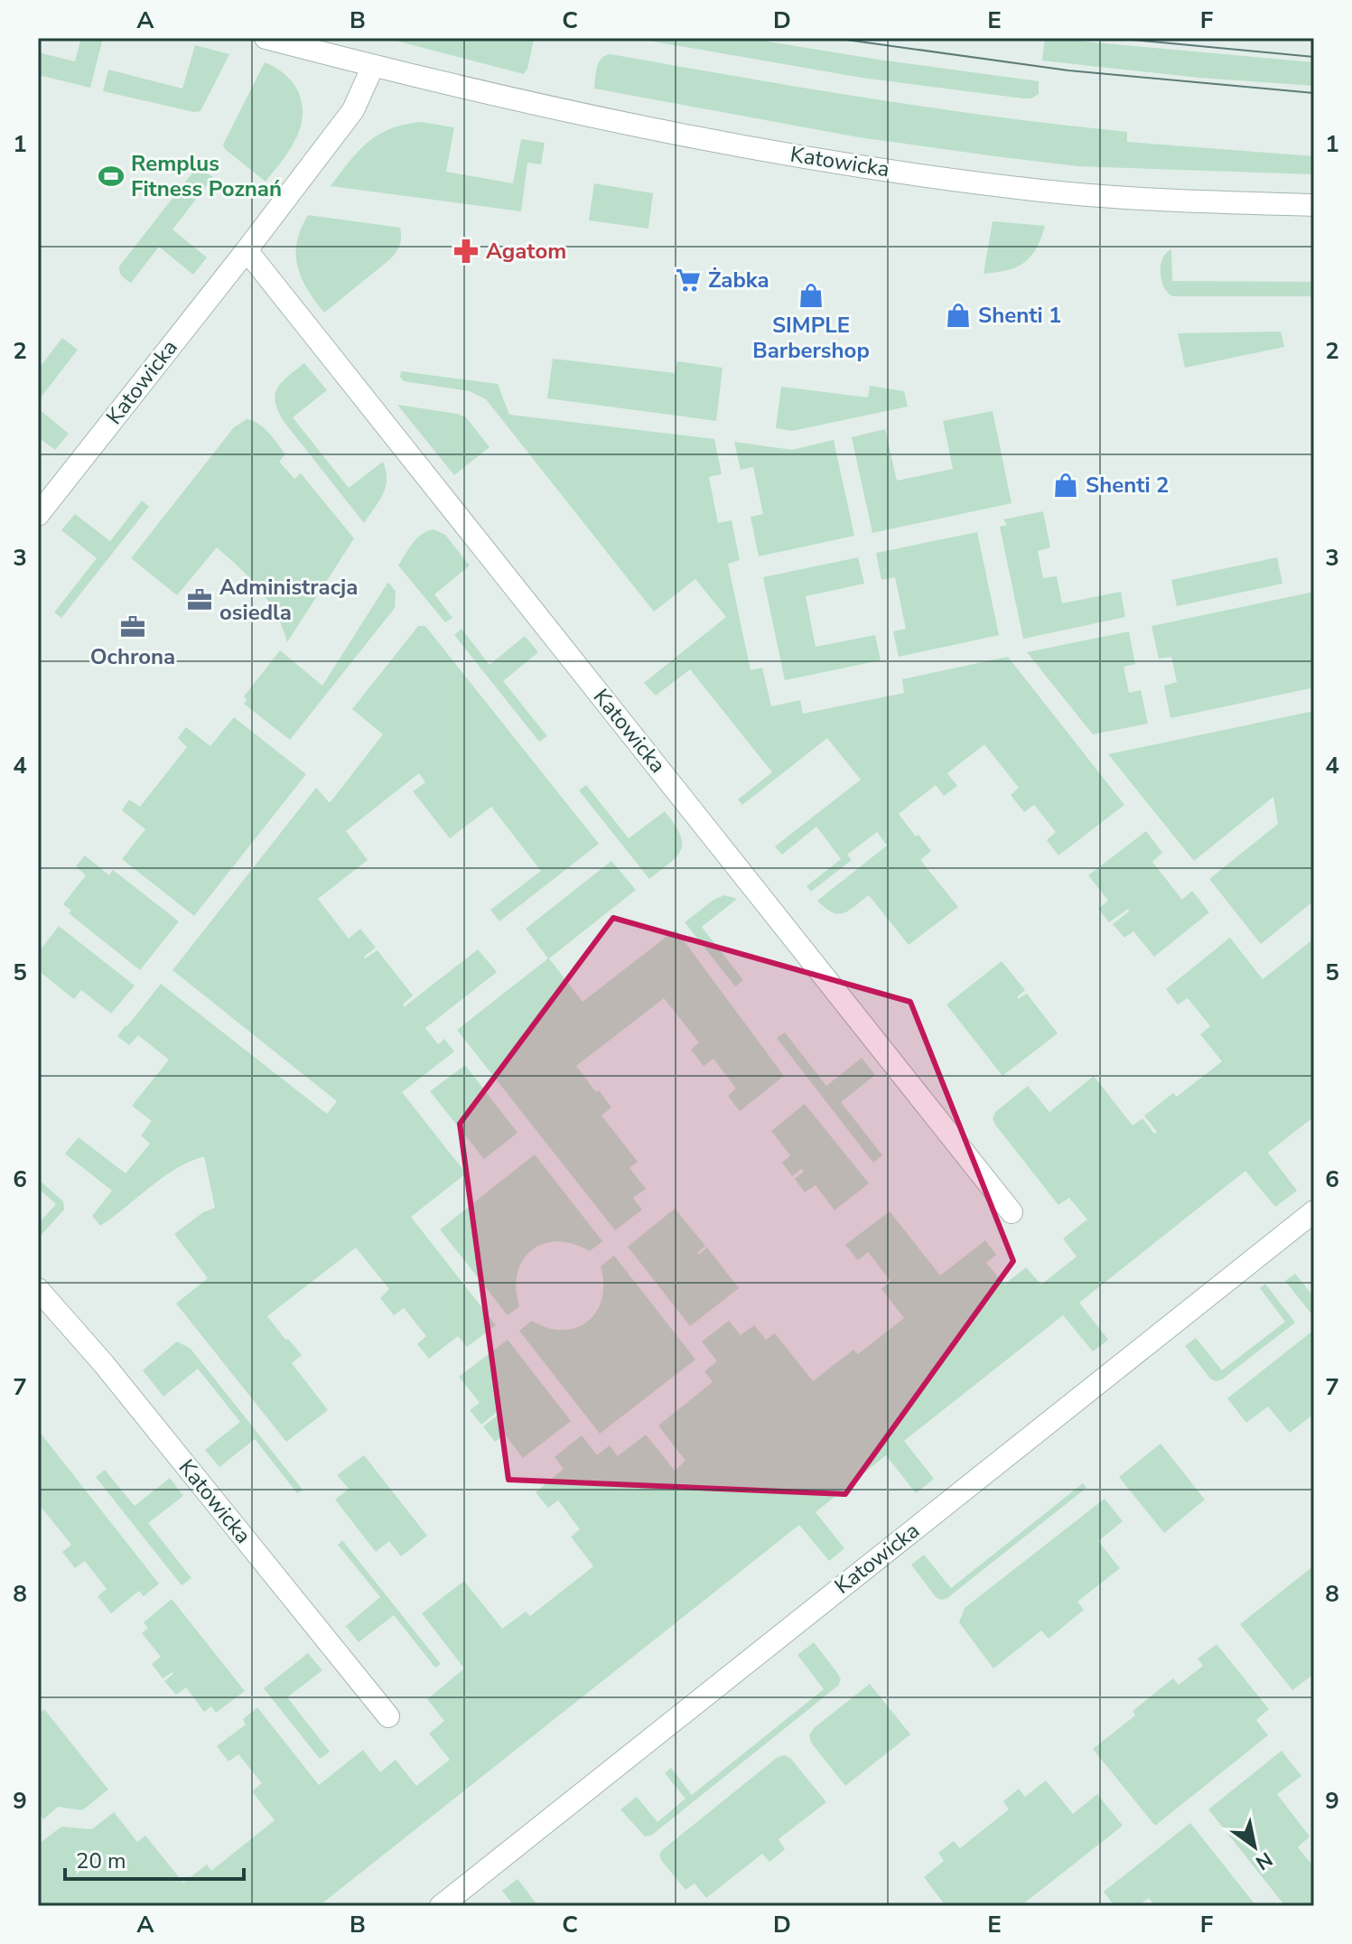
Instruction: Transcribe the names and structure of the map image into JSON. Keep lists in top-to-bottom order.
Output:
{
  "streets": {
    "street": ["Katowicka"]
  },
  "places": {
    "sports": ["Remplus Fitness Poznań"],
    "pharmacy": ["Agatom"],
    "supermarket": ["Żabka"],
    "shop": ["SIMPLE Barbershop", "Shenti 1", "Shenti 2"],
    "office": ["Administracja osiedla", "Ochrona"]
  },
  "scale_bar": "20 m",
  "north": "bottom right",
  "grid": {
    "columns": [
      "A",
      "B",
      "C",
      "D",
      "E",
      "F"
    ],
    "rows": [
      "1",
      "2",
      "3",
      "4",
      "5",
      "6",
      "7",
      "8",
      "9"
    ]
  }
}
